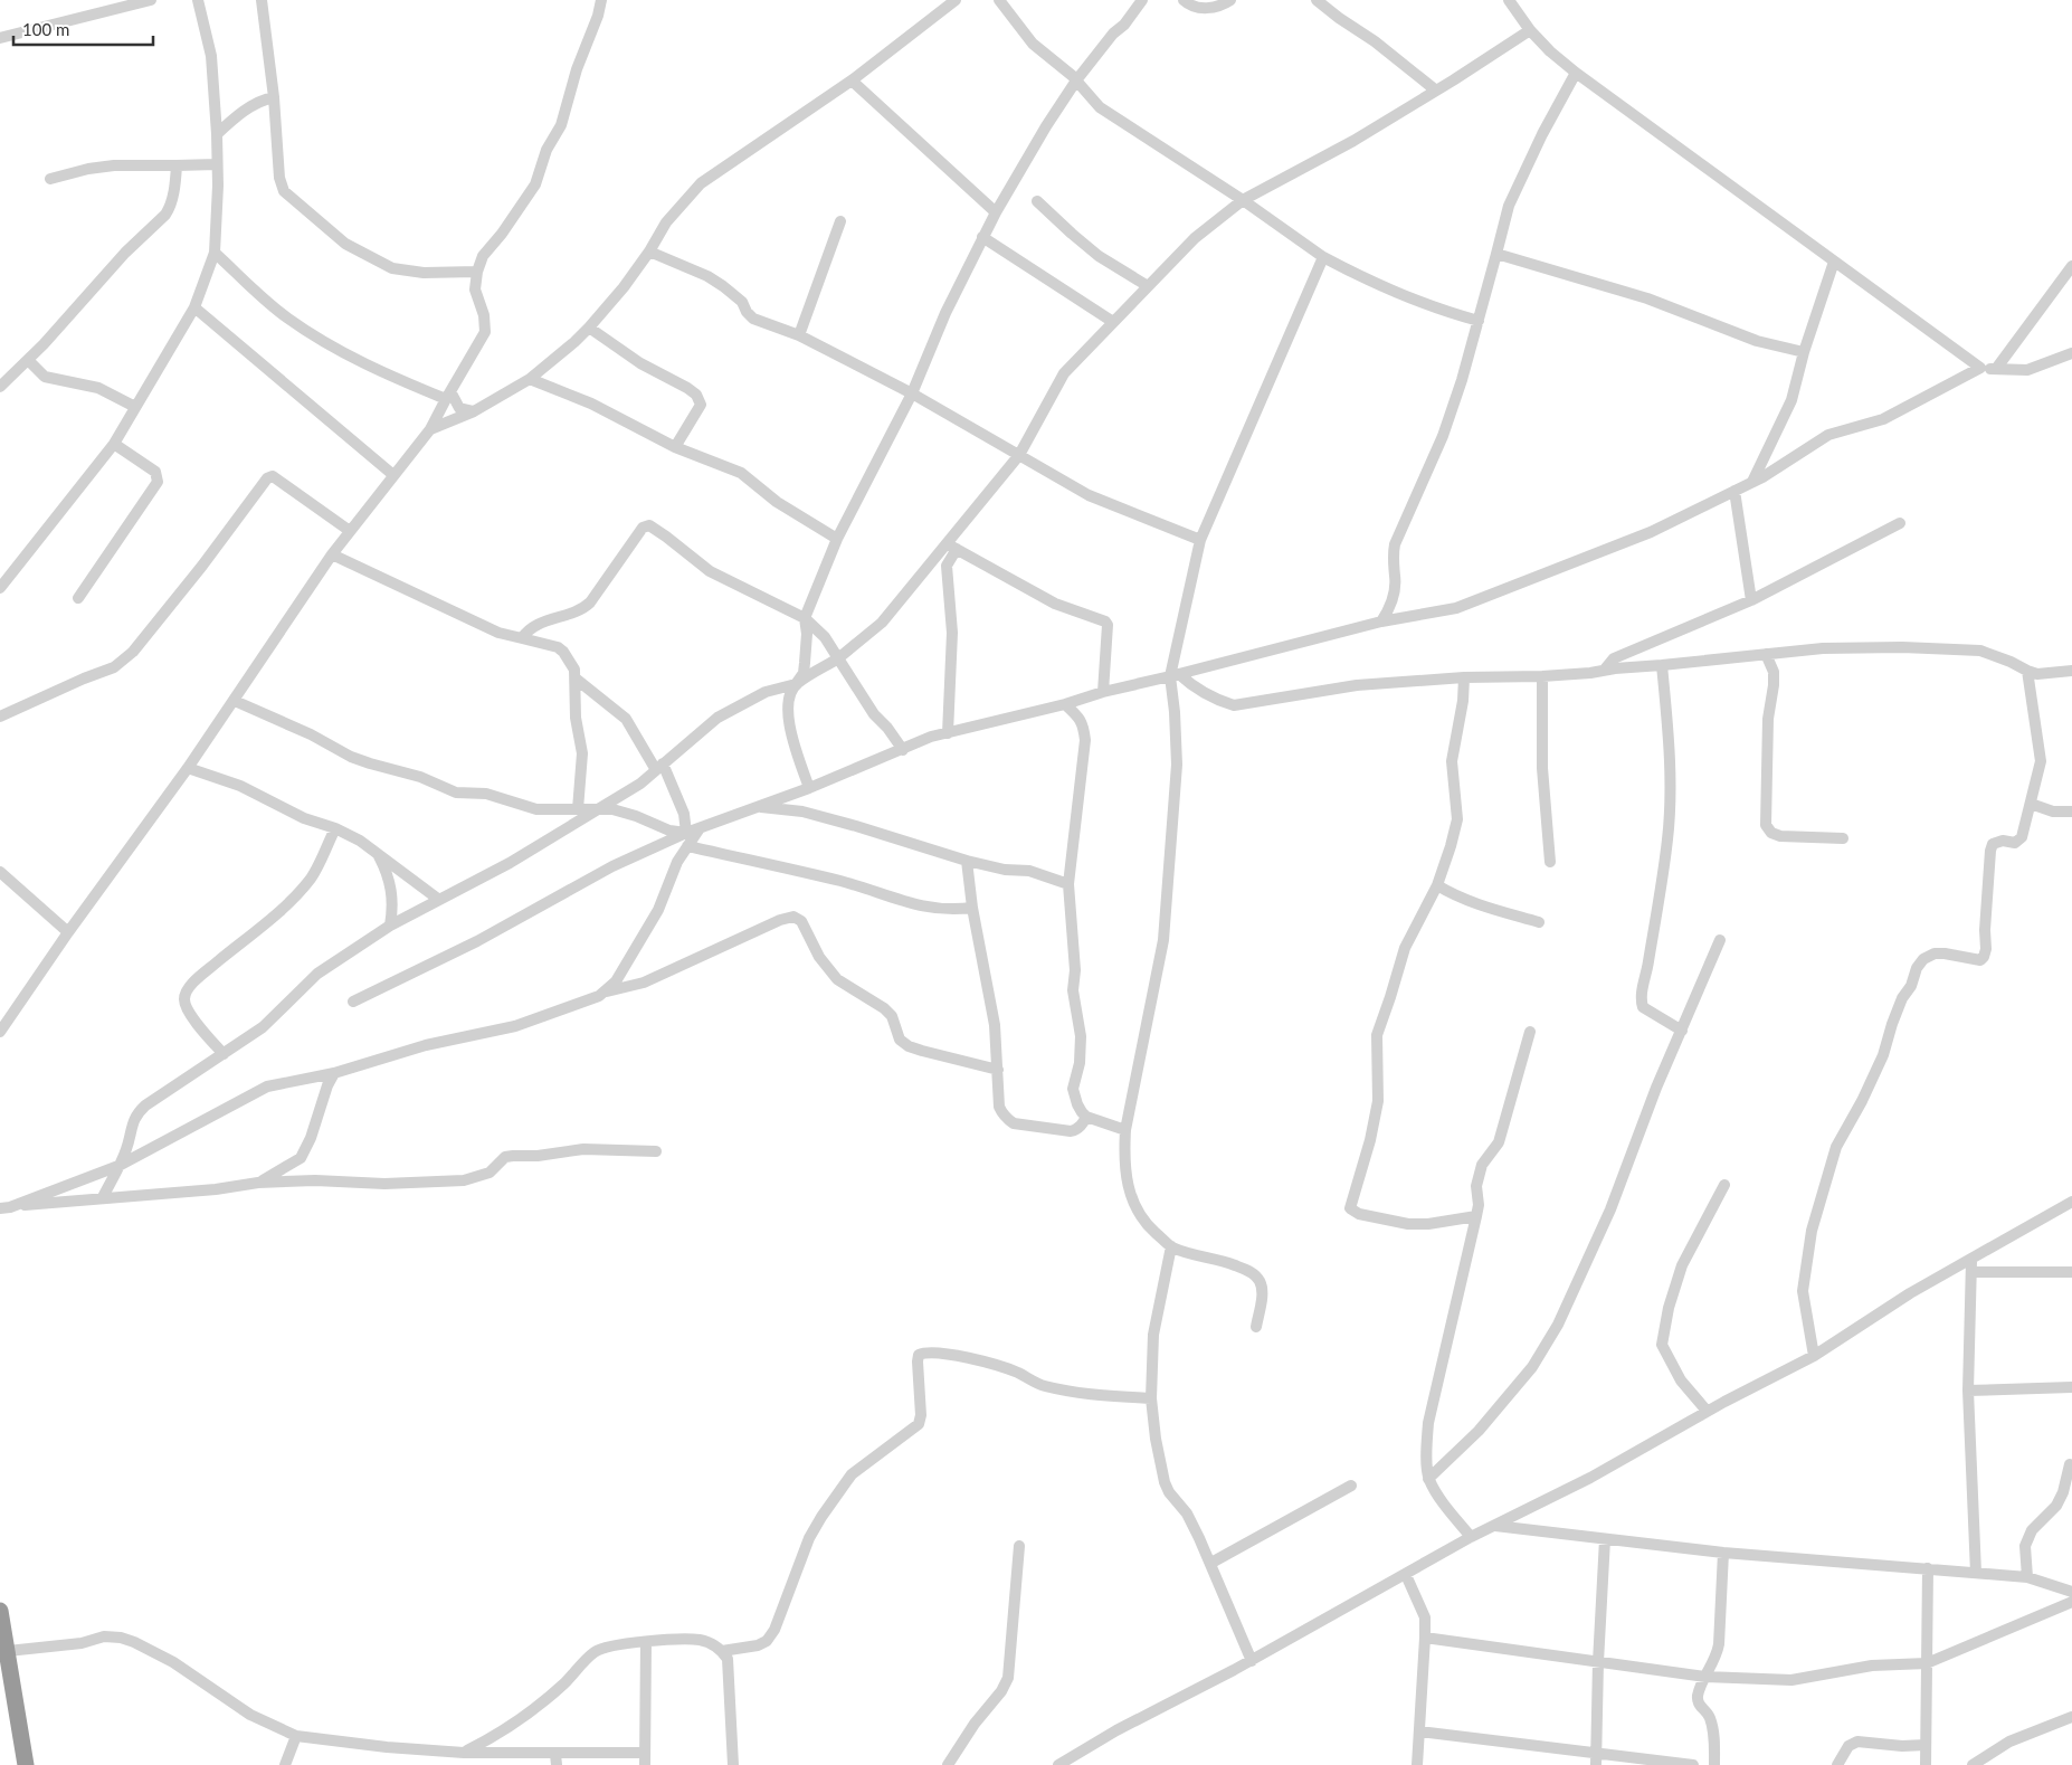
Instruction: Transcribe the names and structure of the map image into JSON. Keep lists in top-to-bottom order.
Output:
{
  "scale_bar": "100 m"
}
